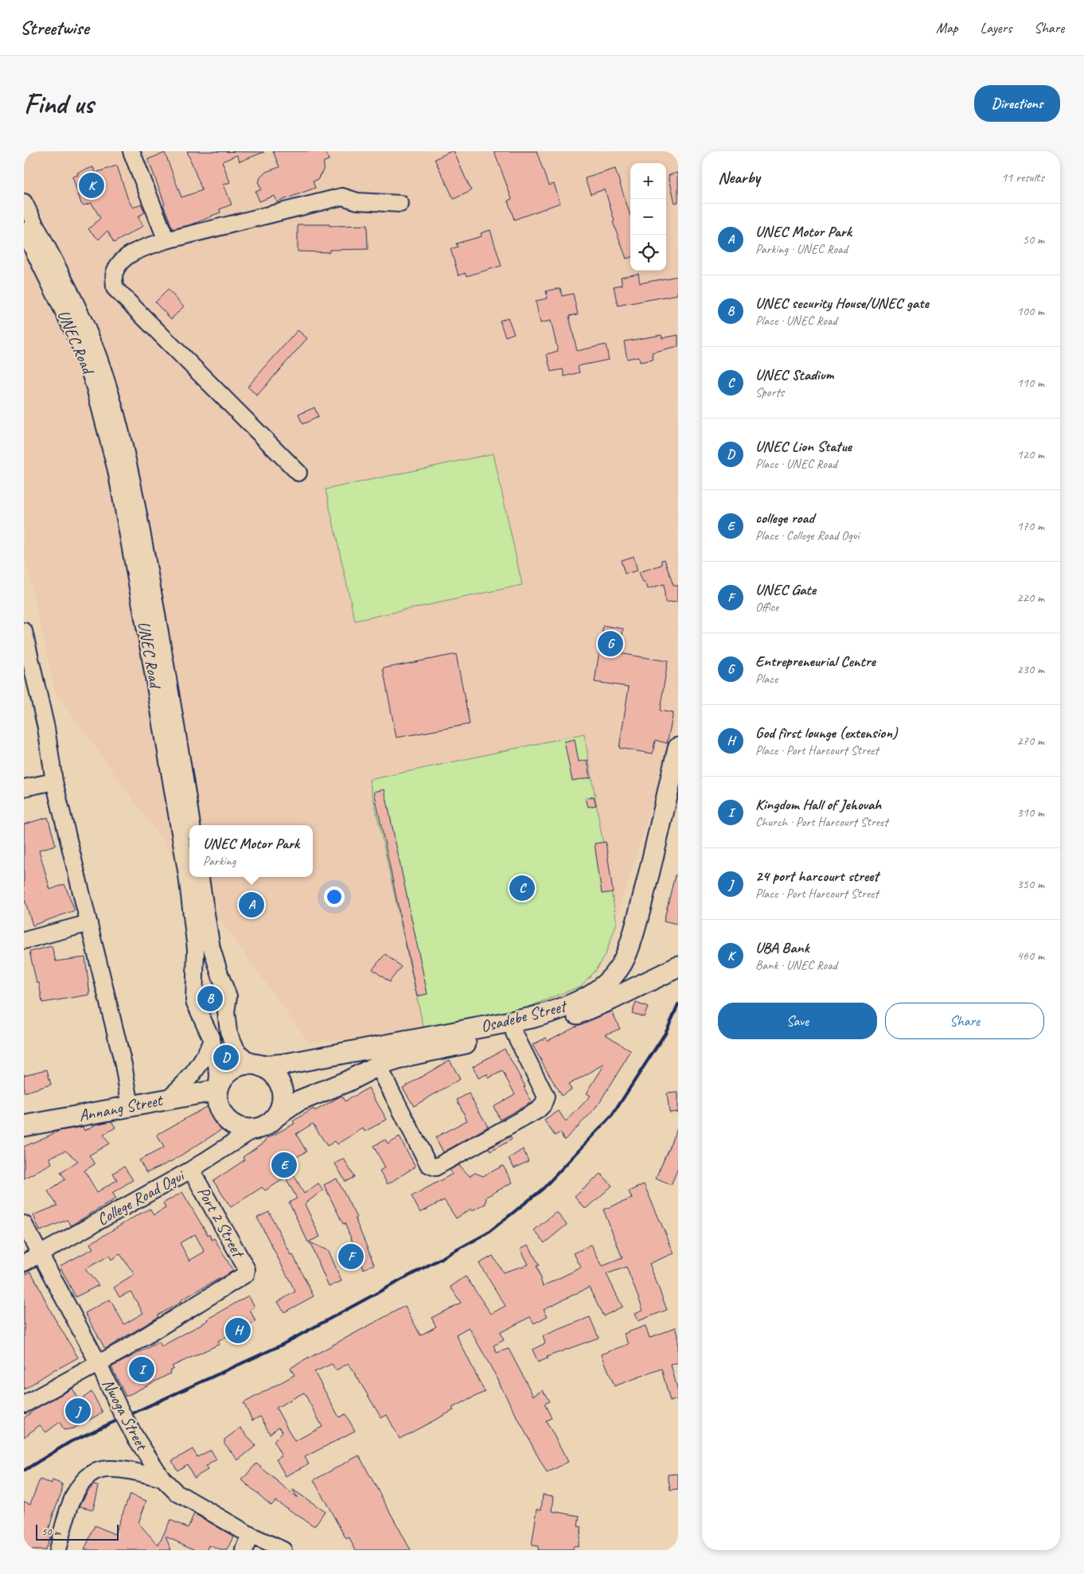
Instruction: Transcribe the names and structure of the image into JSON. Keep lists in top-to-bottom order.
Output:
{
  "streets": {
    "main road": ["Osadebe Street", "Annang Street"],
    "street": [
      "UNEC Road",
      "College Road Ogui",
      "Port 2 Street",
      "Nwoga Street"
    ]
  },
  "crossings": [
    ["UNEC Road", "Osadebe Street"],
    ["UNEC Road", "Annang Street"],
    ["UNEC Road", "College Road Ogui"],
    ["Osadebe Street", "Annang Street"],
    ["Osadebe Street", "College Road Ogui"],
    ["Annang Street", "College Road Ogui"],
    ["College Road Ogui", "Port 2 Street"],
    ["College Road Ogui", "Nwoga Street"],
    ["Port 2 Street", "Nwoga Street"]
  ],
  "scale_bar": "50 m",
  "page": {
    "header": "Streetwise",
    "nav": ["Map", "Layers", "Share"],
    "buttons": [
      "Directions",
      ["Save", "Share"]
    ],
    "title": "Find us",
    "heading": ["Nearby", "11 results"],
    "map_buttons": ["+", "−"],
    "pins": [
      "K",
      "G",
      "C",
      "A",
      "B",
      "D",
      "E",
      "F",
      "H",
      "I",
      "J"
    ],
    "list": [
      {
        "mark": "A",
        "name": "UNEC Motor Park",
        "note": "Parking · UNEC Road",
        "value": "50 m"
      },
      {
        "mark": "B",
        "name": "UNEC security House/UNEC gate",
        "note": "Place · UNEC Road",
        "value": "100 m"
      },
      {
        "mark": "C",
        "name": "UNEC Stadium",
        "note": "Sports",
        "value": "110 m"
      },
      {
        "mark": "D",
        "name": "UNEC Lion Statue",
        "note": "Place · UNEC Road",
        "value": "120 m"
      },
      {
        "mark": "E",
        "name": "college road",
        "note": "Place · College Road Ogui",
        "value": "170 m"
      },
      {
        "mark": "F",
        "name": "UNEC Gate",
        "note": "Office",
        "value": "220 m"
      },
      {
        "mark": "G",
        "name": "Entrepreneurial Centre",
        "note": "Place",
        "value": "230 m"
      },
      {
        "mark": "H",
        "name": "God first lounge (extension)",
        "note": "Place · Port Harcourt Street",
        "value": "270 m"
      },
      {
        "mark": "I",
        "name": "Kingdom Hall of Jehovah",
        "note": "Church · Port Harcourt Street",
        "value": "310 m"
      },
      {
        "mark": "J",
        "name": "24 port harcourt street",
        "note": "Place · Port Harcourt Street",
        "value": "350 m"
      },
      {
        "mark": "K",
        "name": "UBA Bank",
        "note": "Bank · UNEC Road",
        "value": "460 m"
      }
    ],
    "popup": ["UNEC Motor Park", "Parking"],
    "scale": "50 m"
  }
}
